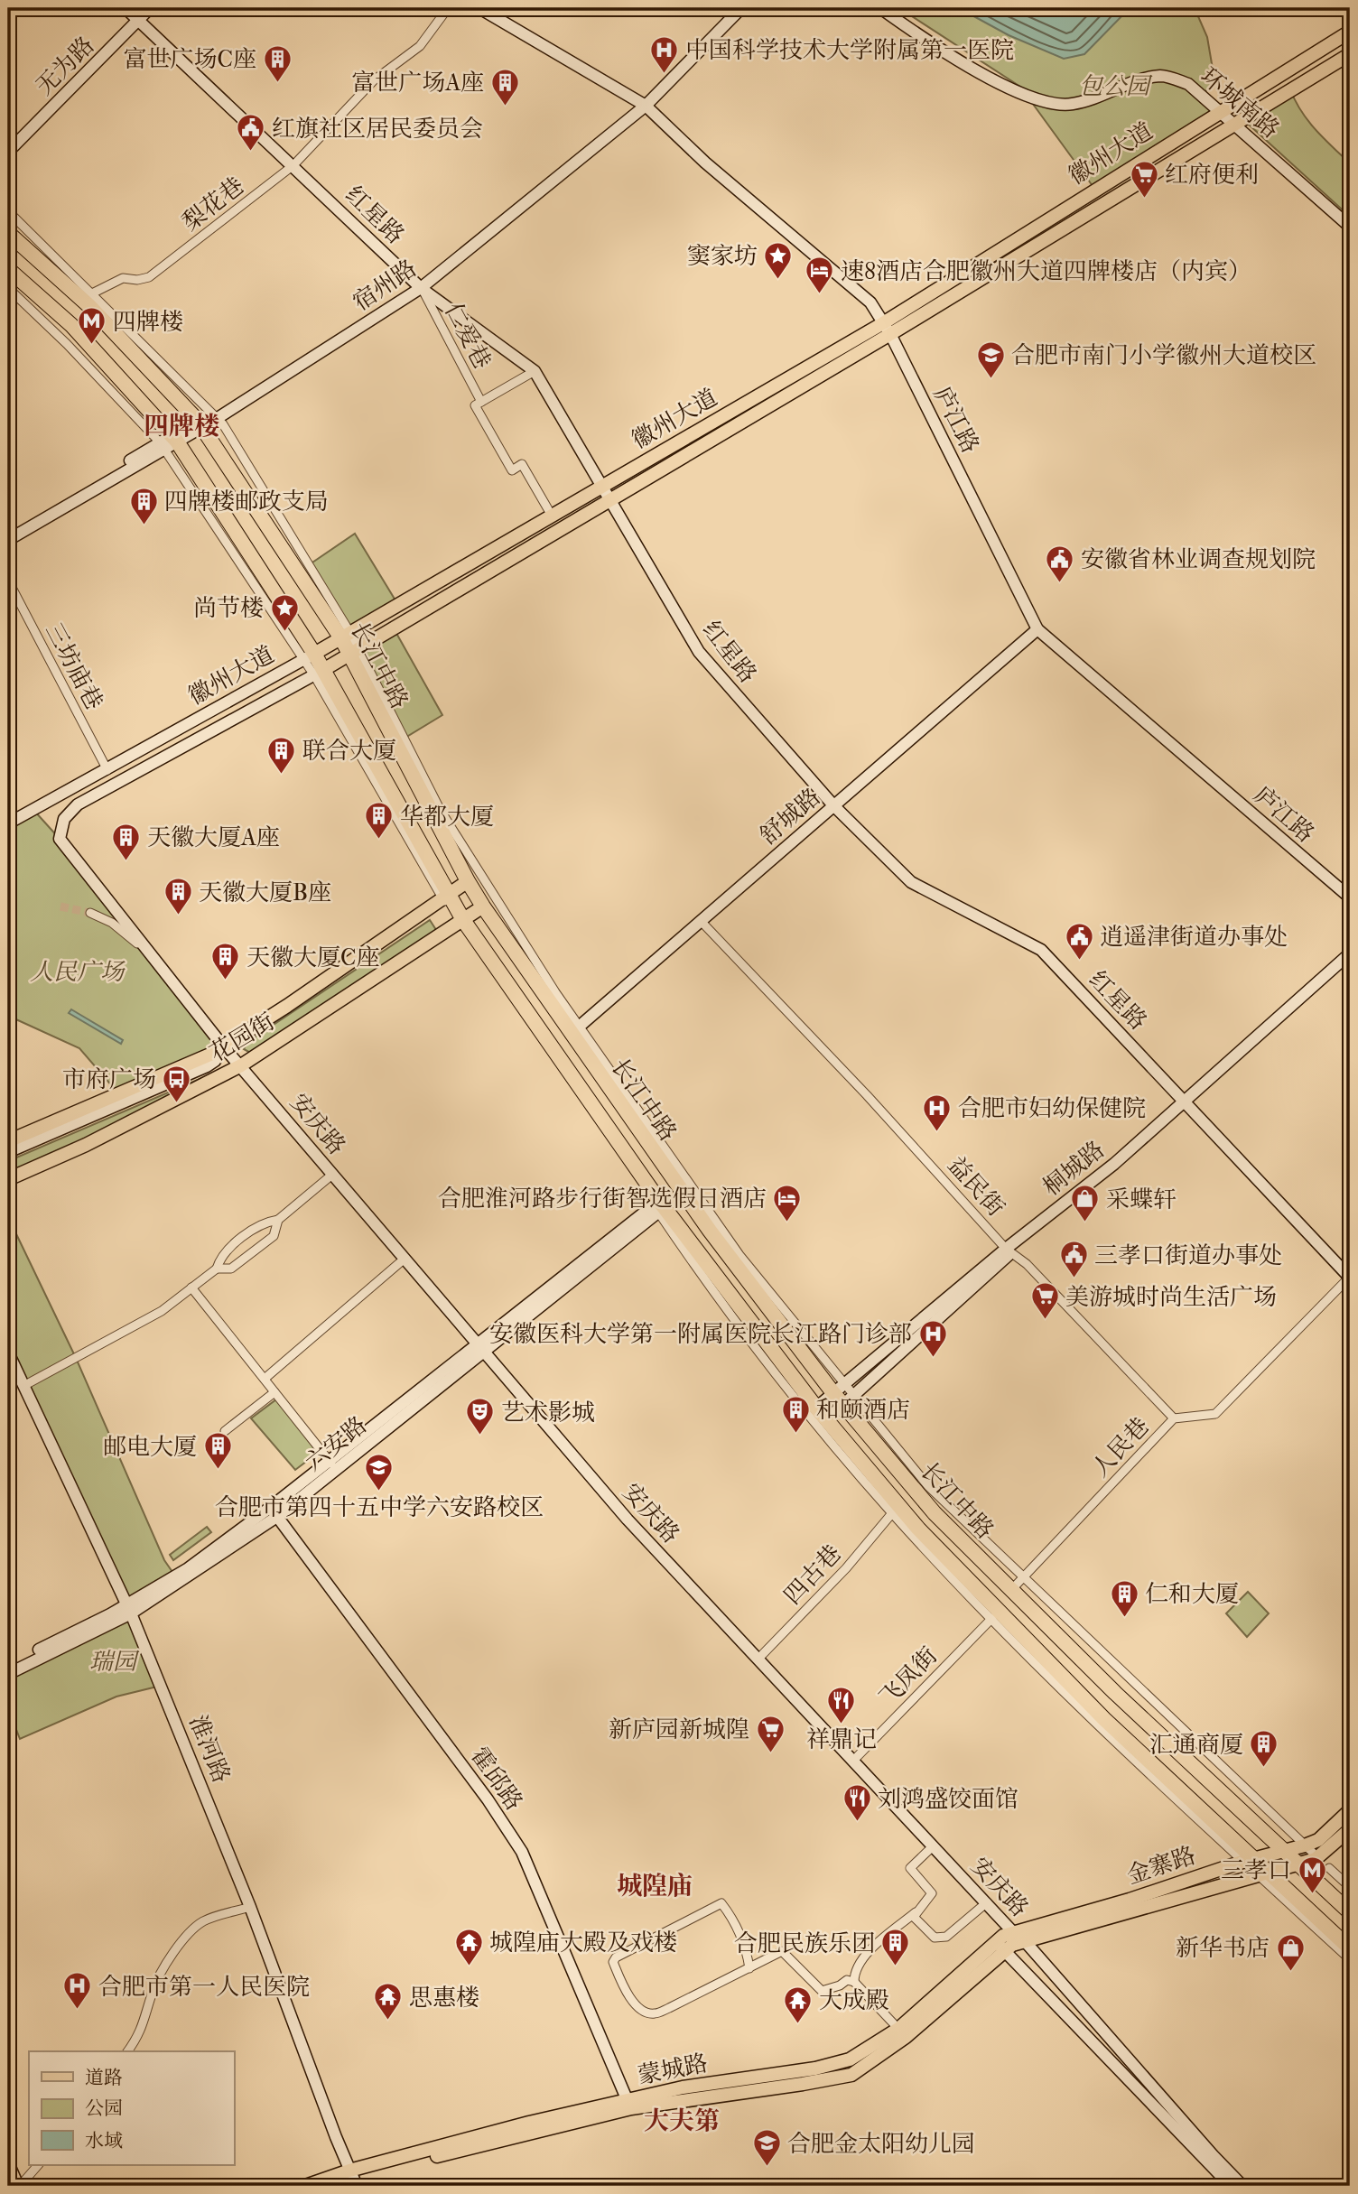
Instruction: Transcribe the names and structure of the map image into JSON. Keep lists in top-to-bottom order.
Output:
{
  "streets": {
    "highway": ["长江中路"],
    "main road": [
      "徽州大道",
      "花园街",
      "金寨路",
      "蒙城路"
    ],
    "street": [
      "无为路",
      "环城南路",
      "梨花巷",
      "红星路",
      "宿州路",
      "仁爱巷",
      "庐江路",
      "三坊庙巷",
      "舒城路",
      "安庆路",
      "桐城路",
      "益民街",
      "六安路",
      "人民巷",
      "四古巷",
      "飞凤街",
      "淮河路",
      "霍邱路"
    ]
  },
  "crossings": [
    ["无为路", "红星路"],
    ["环城南路", "徽州大道"],
    ["徽州大道", "红星路"],
    ["徽州大道", "仁爱巷"],
    ["徽州大道", "庐江路"],
    ["徽州大道", "长江中路"],
    ["徽州大道", "三坊庙巷"],
    ["徽州大道", "安庆路"],
    ["梨花巷", "红星路"],
    ["红星路", "宿州路"],
    ["红星路", "仁爱巷"],
    ["红星路", "舒城路"],
    ["红星路", "桐城路"],
    ["红星路", "人民巷"],
    ["宿州路", "仁爱巷"],
    ["宿州路", "庐江路"],
    ["宿州路", "长江中路"],
    ["庐江路", "舒城路"],
    ["长江中路", "舒城路"],
    ["长江中路", "花园街"],
    ["长江中路", "桐城路"],
    ["长江中路", "六安路"],
    ["长江中路", "人民巷"],
    ["长江中路", "金寨路"],
    ["舒城路", "益民街"],
    ["花园街", "安庆路"],
    ["安庆路", "六安路"],
    ["安庆路", "四古巷"],
    ["安庆路", "飞凤街"],
    ["安庆路", "金寨路"],
    ["安庆路", "蒙城路"],
    ["桐城路", "益民街"],
    ["益民街", "人民巷"],
    ["六安路", "淮河路"],
    ["六安路", "霍邱路"],
    ["淮河路", "蒙城路"],
    ["霍邱路", "蒙城路"],
    ["金寨路", "蒙城路"]
  ],
  "districts": ["四牌楼", "城隍庙", "大夫第"],
  "parks": ["包公园", "人民广场", "瑞园"],
  "places": {
    "hospital": [
      "中国科学技术大学附属第一医院",
      "合肥市妇幼保健院",
      "安徽医科大学第一附属医院长江路门诊部",
      "合肥市第一人民医院"
    ],
    "building": [
      "富世广场C座",
      "富世广场A座",
      "四牌楼邮政支局",
      "联合大厦",
      "华都大厦",
      "天徽大厦A座",
      "天徽大厦B座",
      "天徽大厦C座",
      "和颐酒店",
      "邮电大厦",
      "仁和大厦",
      "汇通商厦",
      "合肥民族乐团"
    ],
    "public building": [
      "红旗社区居民委员会",
      "安徽省林业调查规划院",
      "逍遥津街道办事处",
      "三孝口街道办事处"
    ],
    "supermarket": ["红府便利", "美游城时尚生活广场", "新庐园新城隍"],
    "place": ["窦家坊", "尚节楼"],
    "hotel": ["速8酒店合肥徽州大道四牌楼店（内宾）", "合肥淮河路步行街智选假日酒店"],
    "metro station": ["四牌楼", "三孝口"],
    "school or university": ["合肥市南门小学徽州大道校区", "合肥市第四十五中学六安路校区", "合肥金太阳幼儿园"],
    "bus stop": ["市府广场"],
    "shop": ["采蝶轩", "新华书店"],
    "theatre": ["艺术影城"],
    "restaurant": ["祥鼎记", "刘鸿盛饺面馆"],
    "temple": ["城隍庙大殿及戏楼", "思惠楼", "大成殿"]
  },
  "legend": ["道路", "公园", "水域"]
}
